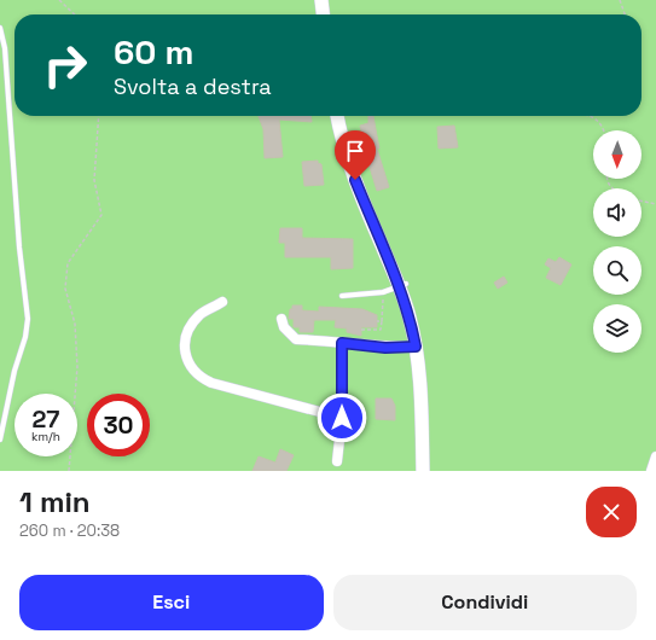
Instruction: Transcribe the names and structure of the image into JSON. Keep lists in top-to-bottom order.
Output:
{
  "north": "bottom",
  "page": {
    "turn": ["60 m", "Svolta a destra"],
    "speed": "27 km/h",
    "limit": "30",
    "heading": ["1 min", "260 m · 20:38"],
    "buttons": ["Esci", "Condividi"]
  }
}
